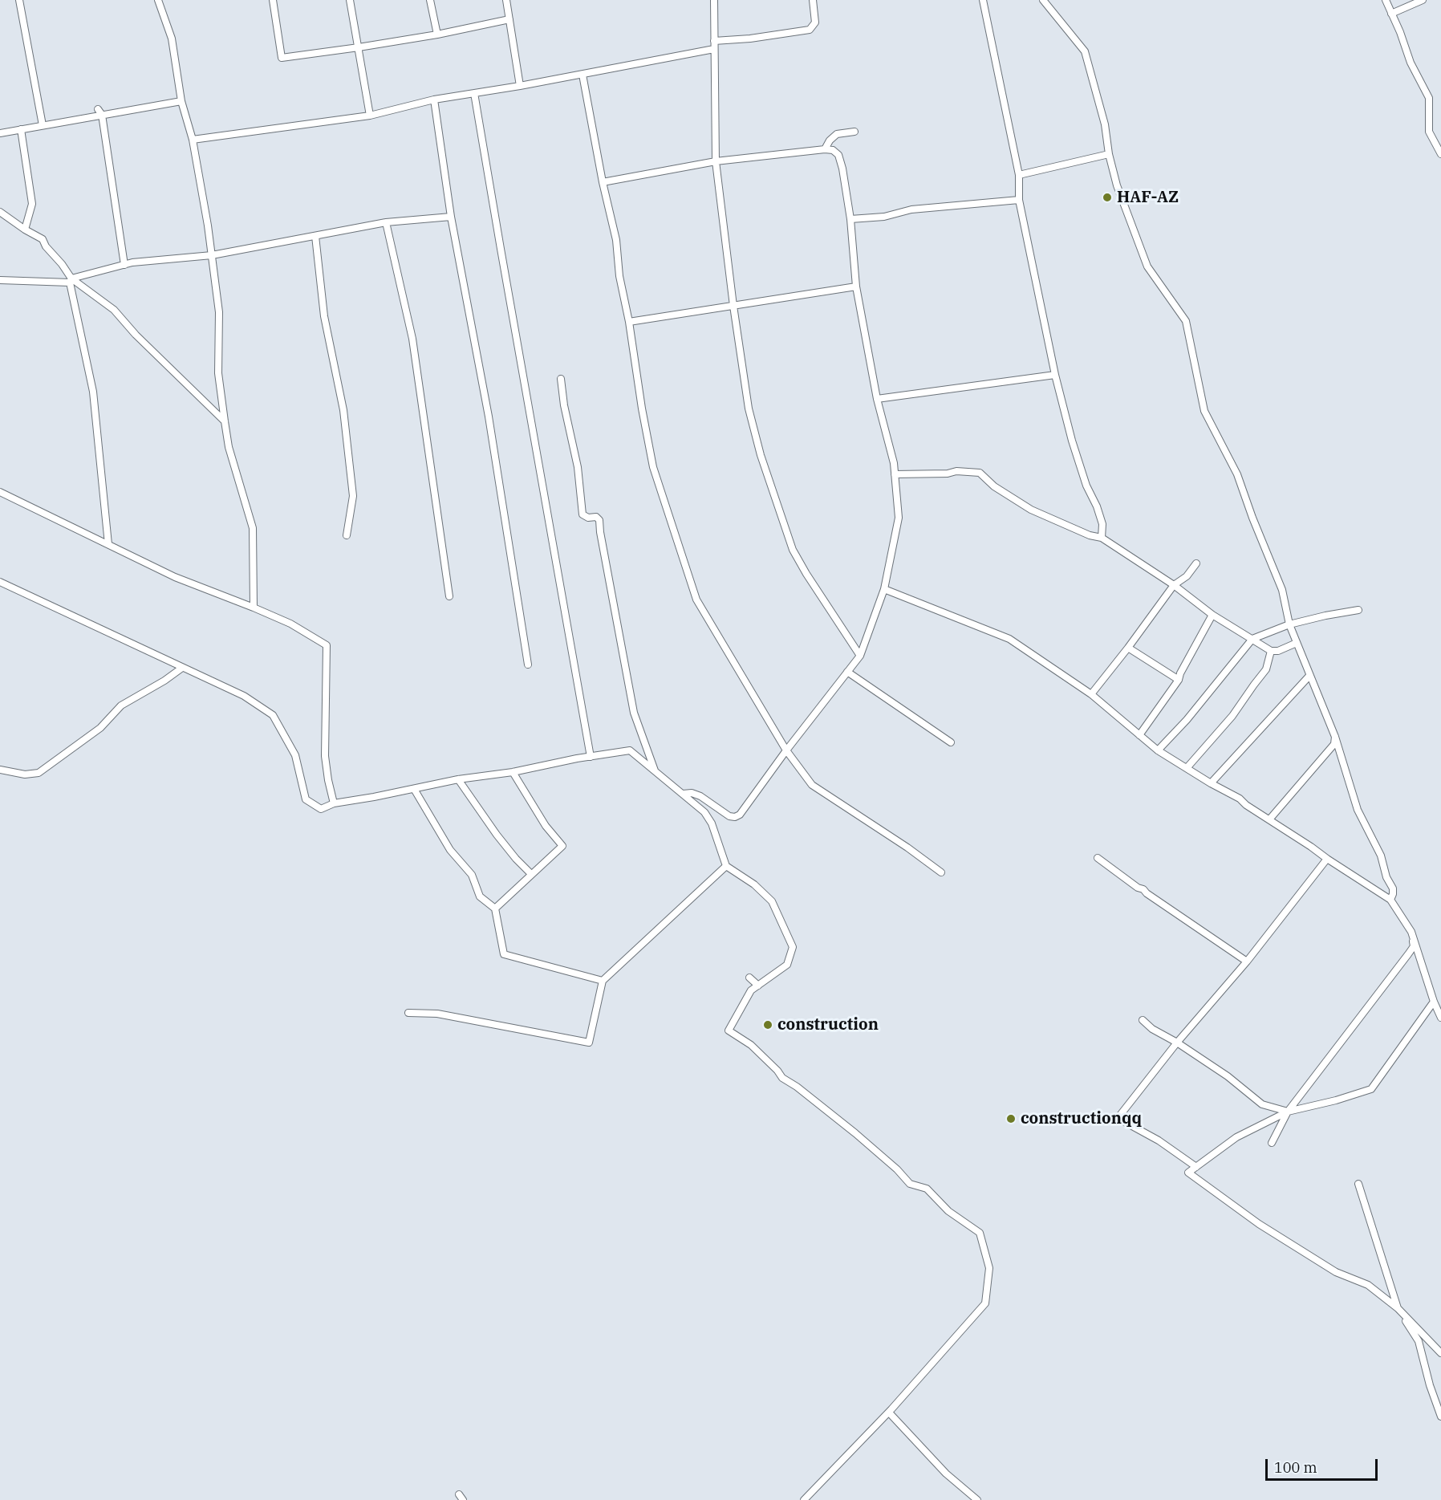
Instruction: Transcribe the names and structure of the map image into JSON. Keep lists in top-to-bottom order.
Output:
{
  "places": ["HAF-AZ", "construction", "constructionqq"],
  "scale_bar": "100 m"
}
